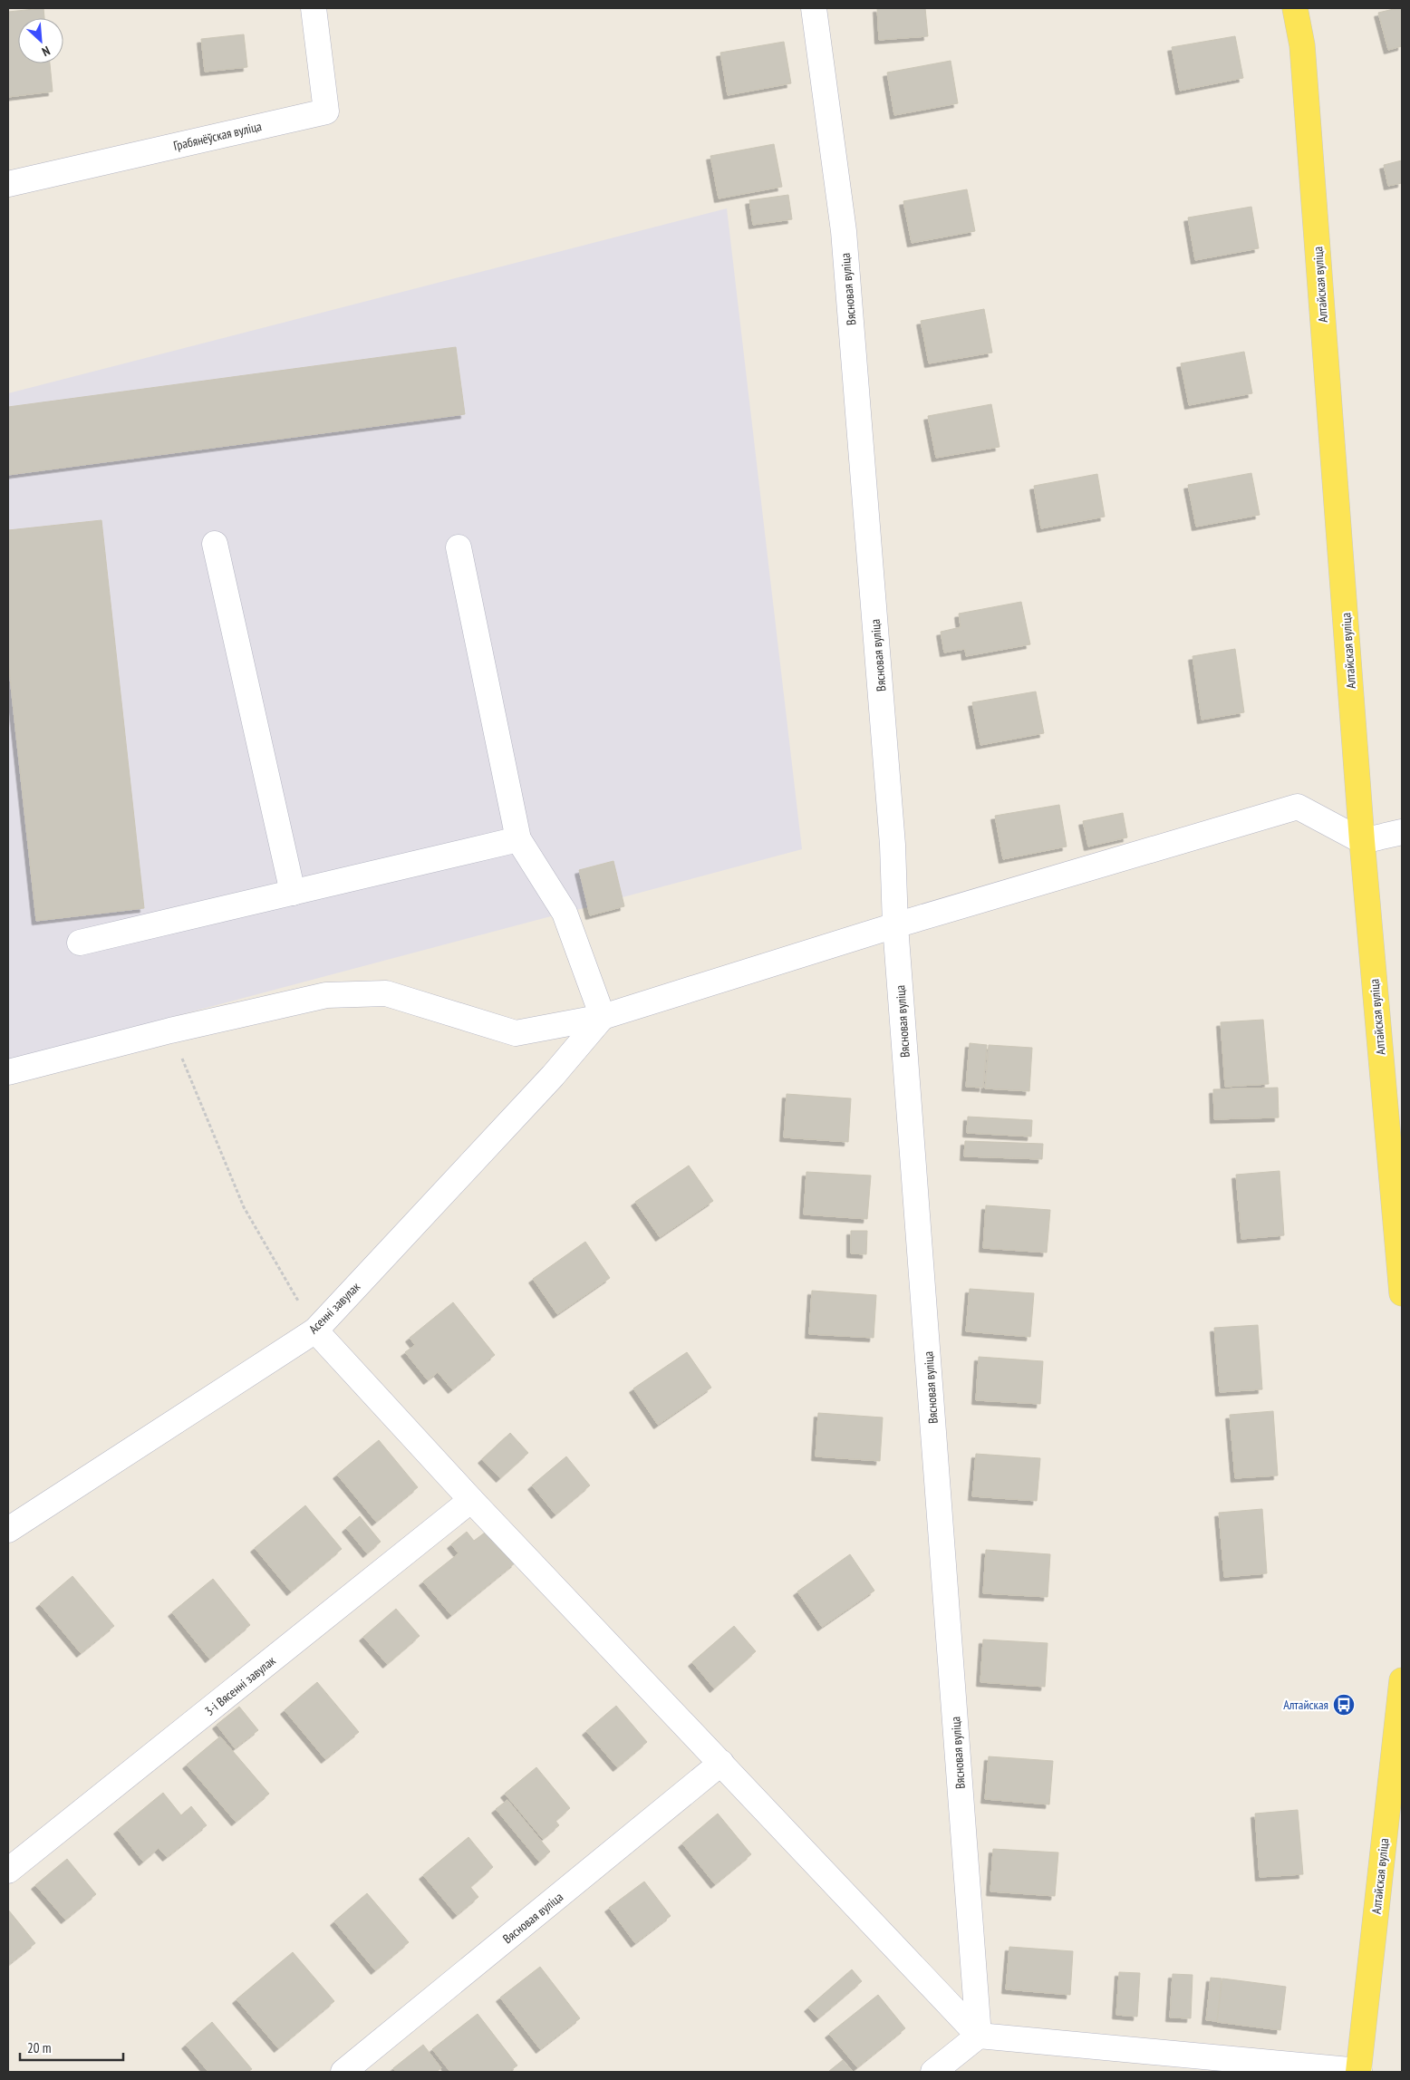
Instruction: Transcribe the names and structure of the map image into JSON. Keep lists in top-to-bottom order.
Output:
{
  "streets": {
    "main road": ["Алтайская вуліца"],
    "street": [
      "Грабянёўская вуліца",
      "Вясновая вуліца",
      "Асенні завулак",
      "3-і Вясенні завулак"
    ]
  },
  "places": {
    "bus stop": ["Алтайская"]
  },
  "scale_bar": "20 m",
  "north": "bottom right"
}
